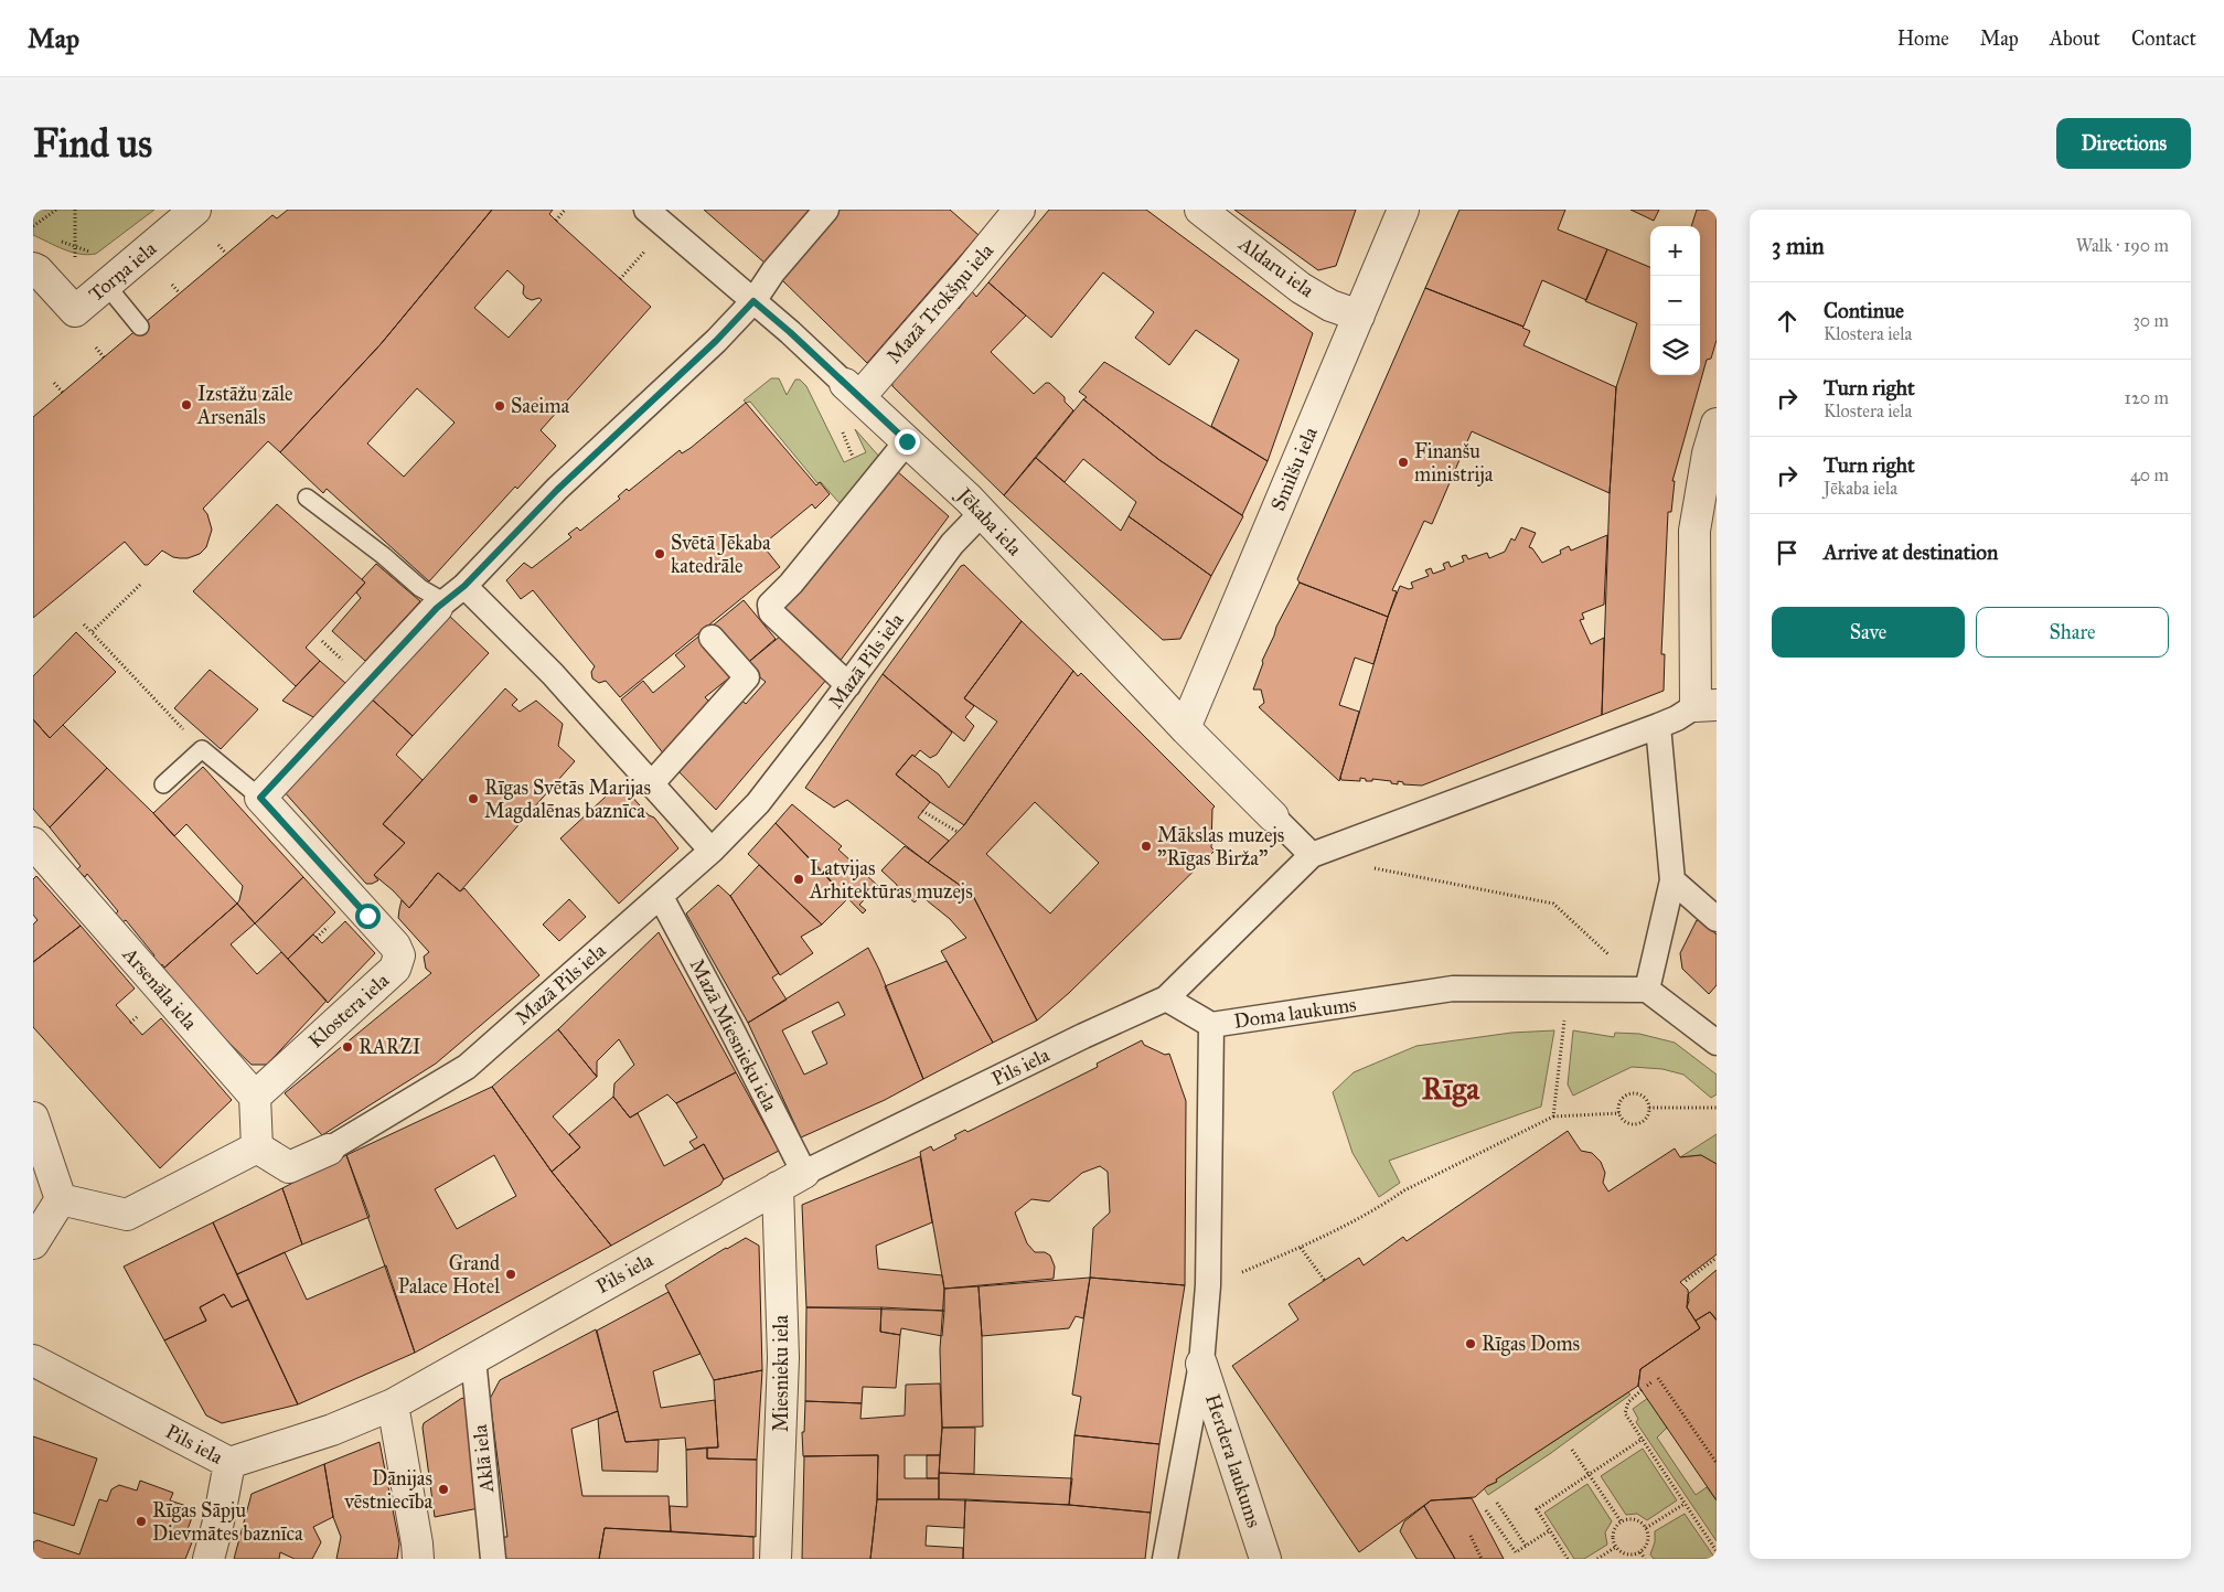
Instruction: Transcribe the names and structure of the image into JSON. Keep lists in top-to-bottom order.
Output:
{
  "streets": {
    "street": [
      "Aldaru iela",
      "Torņa iela",
      "Mazā Trokšņu iela",
      "Smilšu iela",
      "Jēkaba iela",
      "Mazā Pils iela",
      "Arsenāla iela",
      "Klostera iela",
      "Doma laukums",
      "Mazā Miesnieku iela",
      "Pils iela",
      "Miesnieku iela",
      "Aklā iela",
      "Herdera laukums"
    ]
  },
  "crossings": [
    ["Aldaru iela", "Smilšu iela"],
    ["Mazā Trokšņu iela", "Jēkaba iela"],
    ["Smilšu iela", "Jēkaba iela"],
    ["Jēkaba iela", "Mazā Pils iela"],
    ["Mazā Pils iela", "Mazā Miesnieku iela"],
    ["Arsenāla iela", "Klostera iela"],
    ["Doma laukums", "Herdera laukums"],
    ["Mazā Miesnieku iela", "Pils iela"],
    ["Pils iela", "Miesnieku iela"],
    ["Pils iela", "Aklā iela"]
  ],
  "districts": ["Rīga"],
  "places": [
    "Izstāžu zāle Arsenāls",
    "Saeima",
    "Finanšu ministrija",
    "Svētā Jēkaba katedrāle",
    "Rīgas Svētās Marijas Magdalēnas baznīca",
    "Mākslas muzejs \"Rīgas Birža\"",
    "Latvijas Arhitektūras muzejs",
    "RARZI",
    "Grand Palace Hotel",
    "Rīgas Doms",
    "Dānijas vēstniecība",
    "Rīgas Sāpju Dievmātes baznīca"
  ],
  "page": {
    "header": "Map",
    "nav": [
      "Home",
      "Map",
      "About",
      "Contact"
    ],
    "buttons": [
      "Directions",
      ["Save", "Share"]
    ],
    "title": "Find us",
    "heading": ["3 min", "Walk · 190 m"],
    "map_buttons": ["+", "−"],
    "list": [
      ["Continue", "Klostera iela", "30 m"],
      ["Turn right", "Klostera iela", "120 m"],
      ["Turn right", "Jēkaba iela", "40 m"],
      "Arrive at destination"
    ]
  }
}
